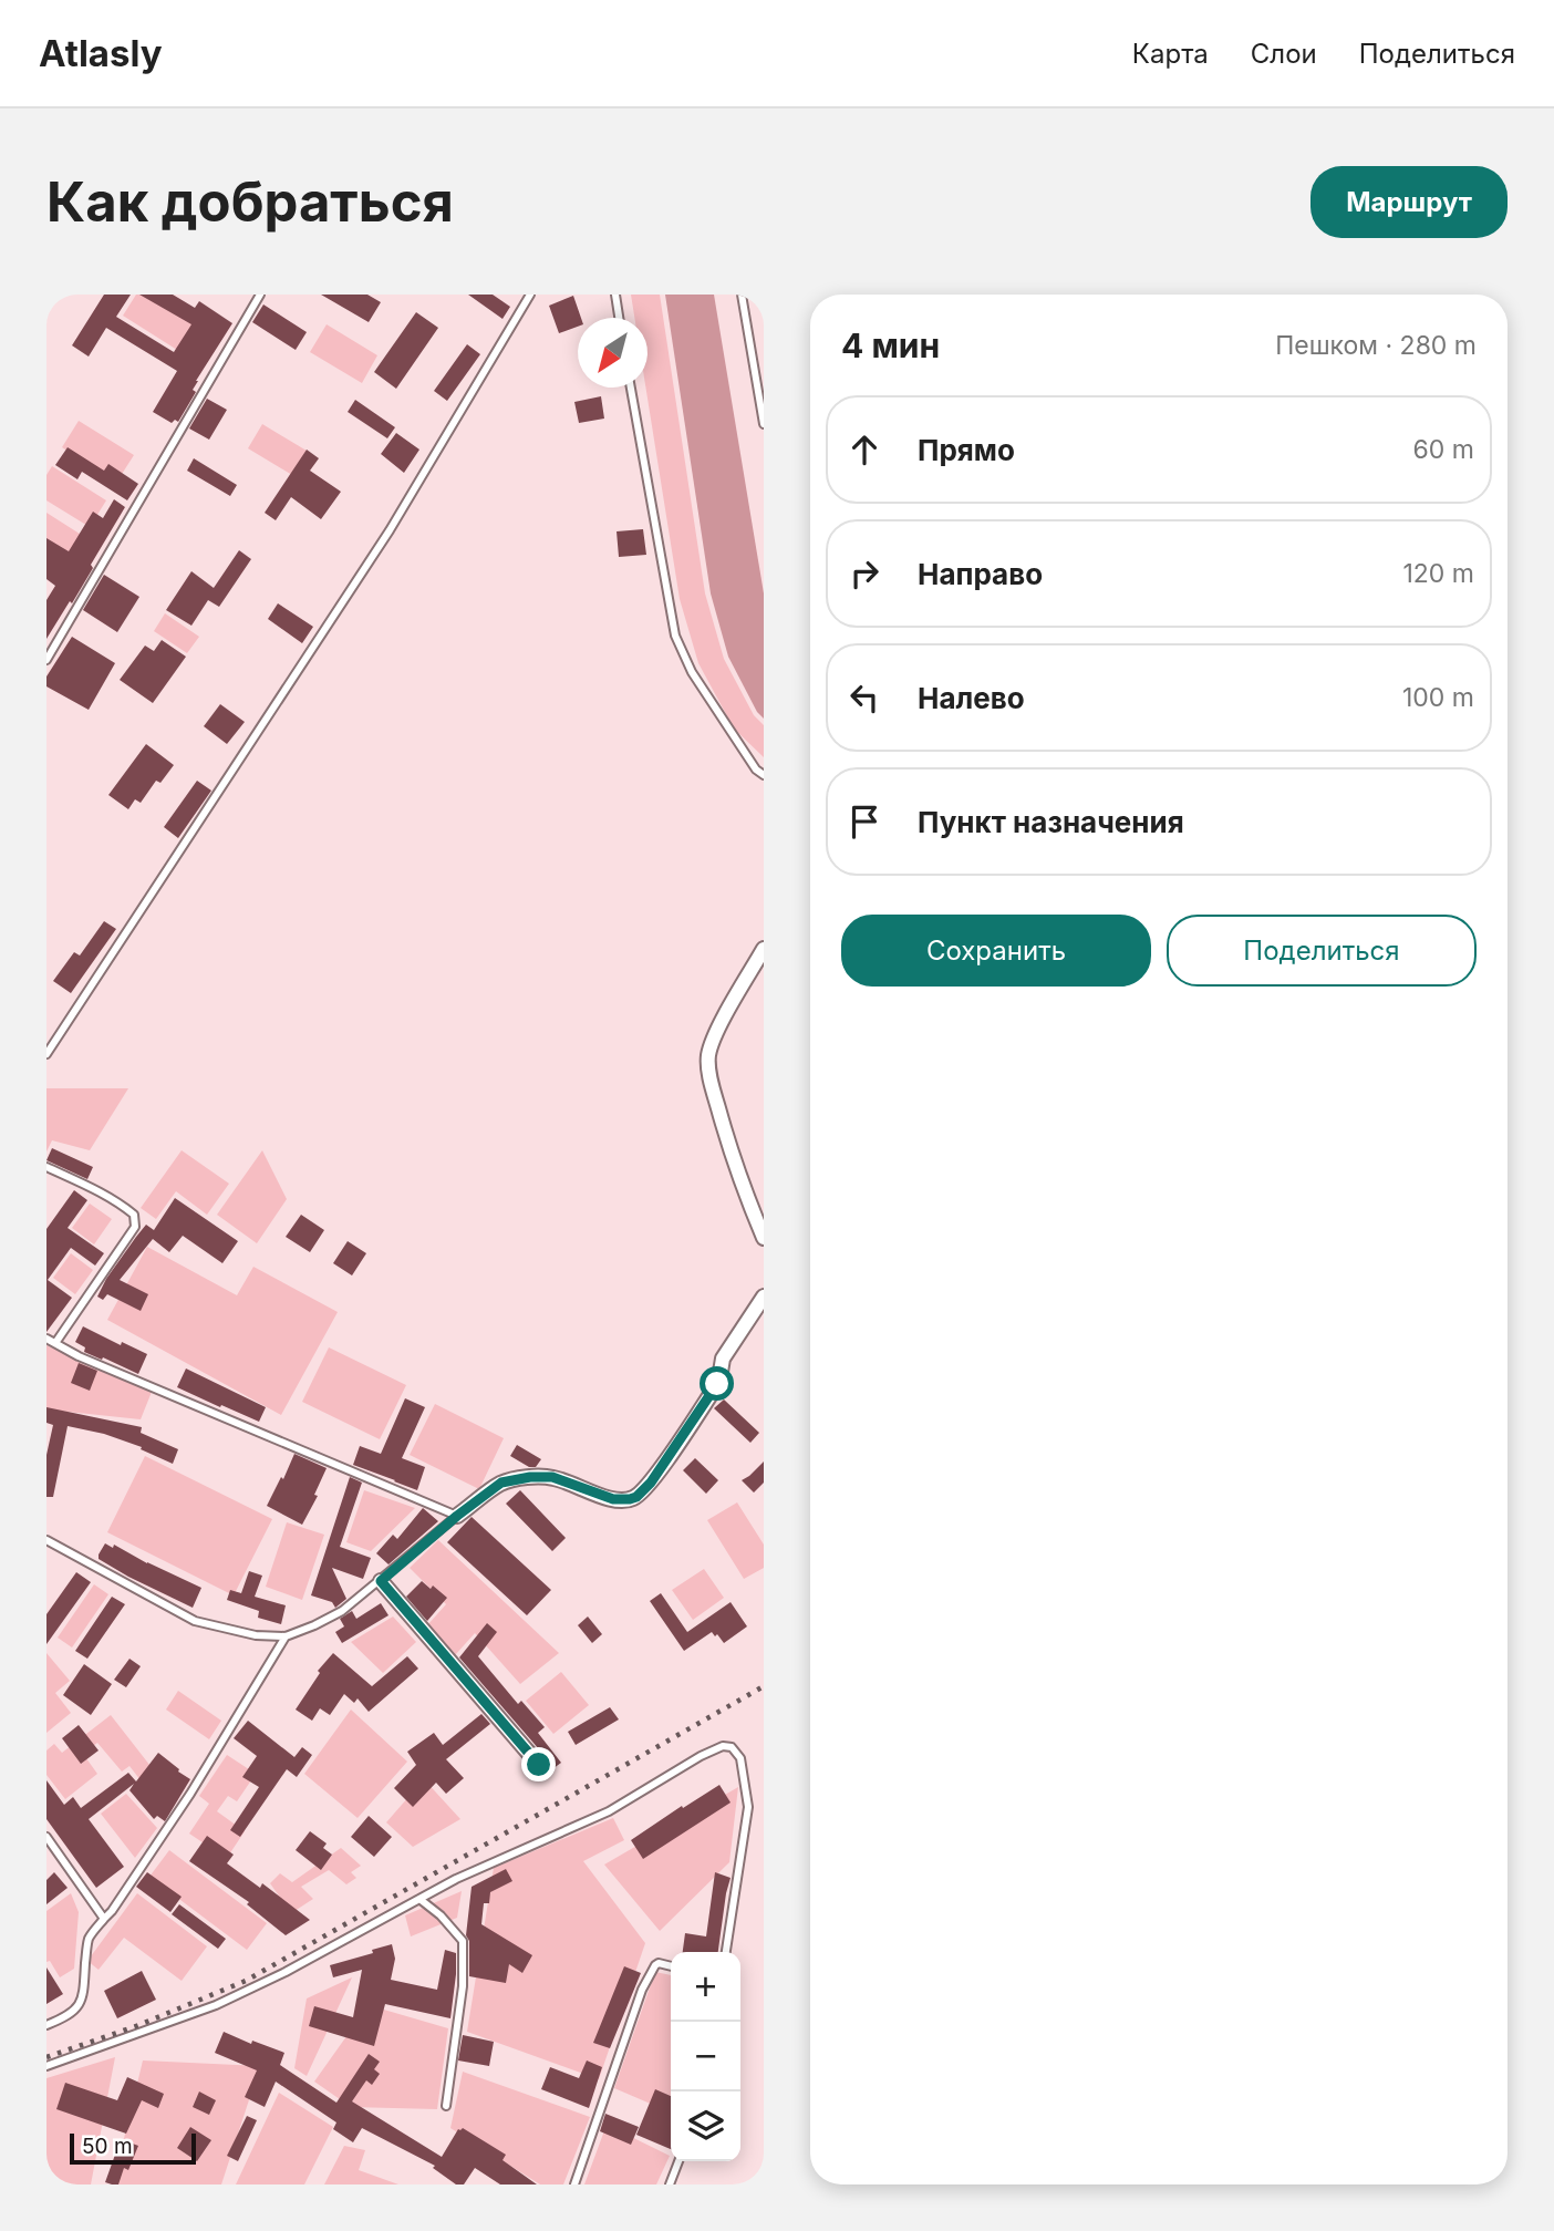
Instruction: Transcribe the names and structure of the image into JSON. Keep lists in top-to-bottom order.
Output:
{
  "scale_bar": "50 m",
  "north": "bottom left",
  "page": {
    "header": "Atlasly",
    "nav": ["Карта", "Слои", "Поделиться"],
    "buttons": [
      "Маршрут",
      ["Сохранить", "Поделиться"]
    ],
    "title": "Как добраться",
    "heading": ["4 мин", "Пешком · 280 m"],
    "list": [
      ["Прямо", "60 m"],
      ["Направо", "120 m"],
      ["Налево", "100 m"],
      "Пункт назначения"
    ],
    "map_buttons": ["+", "−"],
    "scale": "50 m"
  }
}
